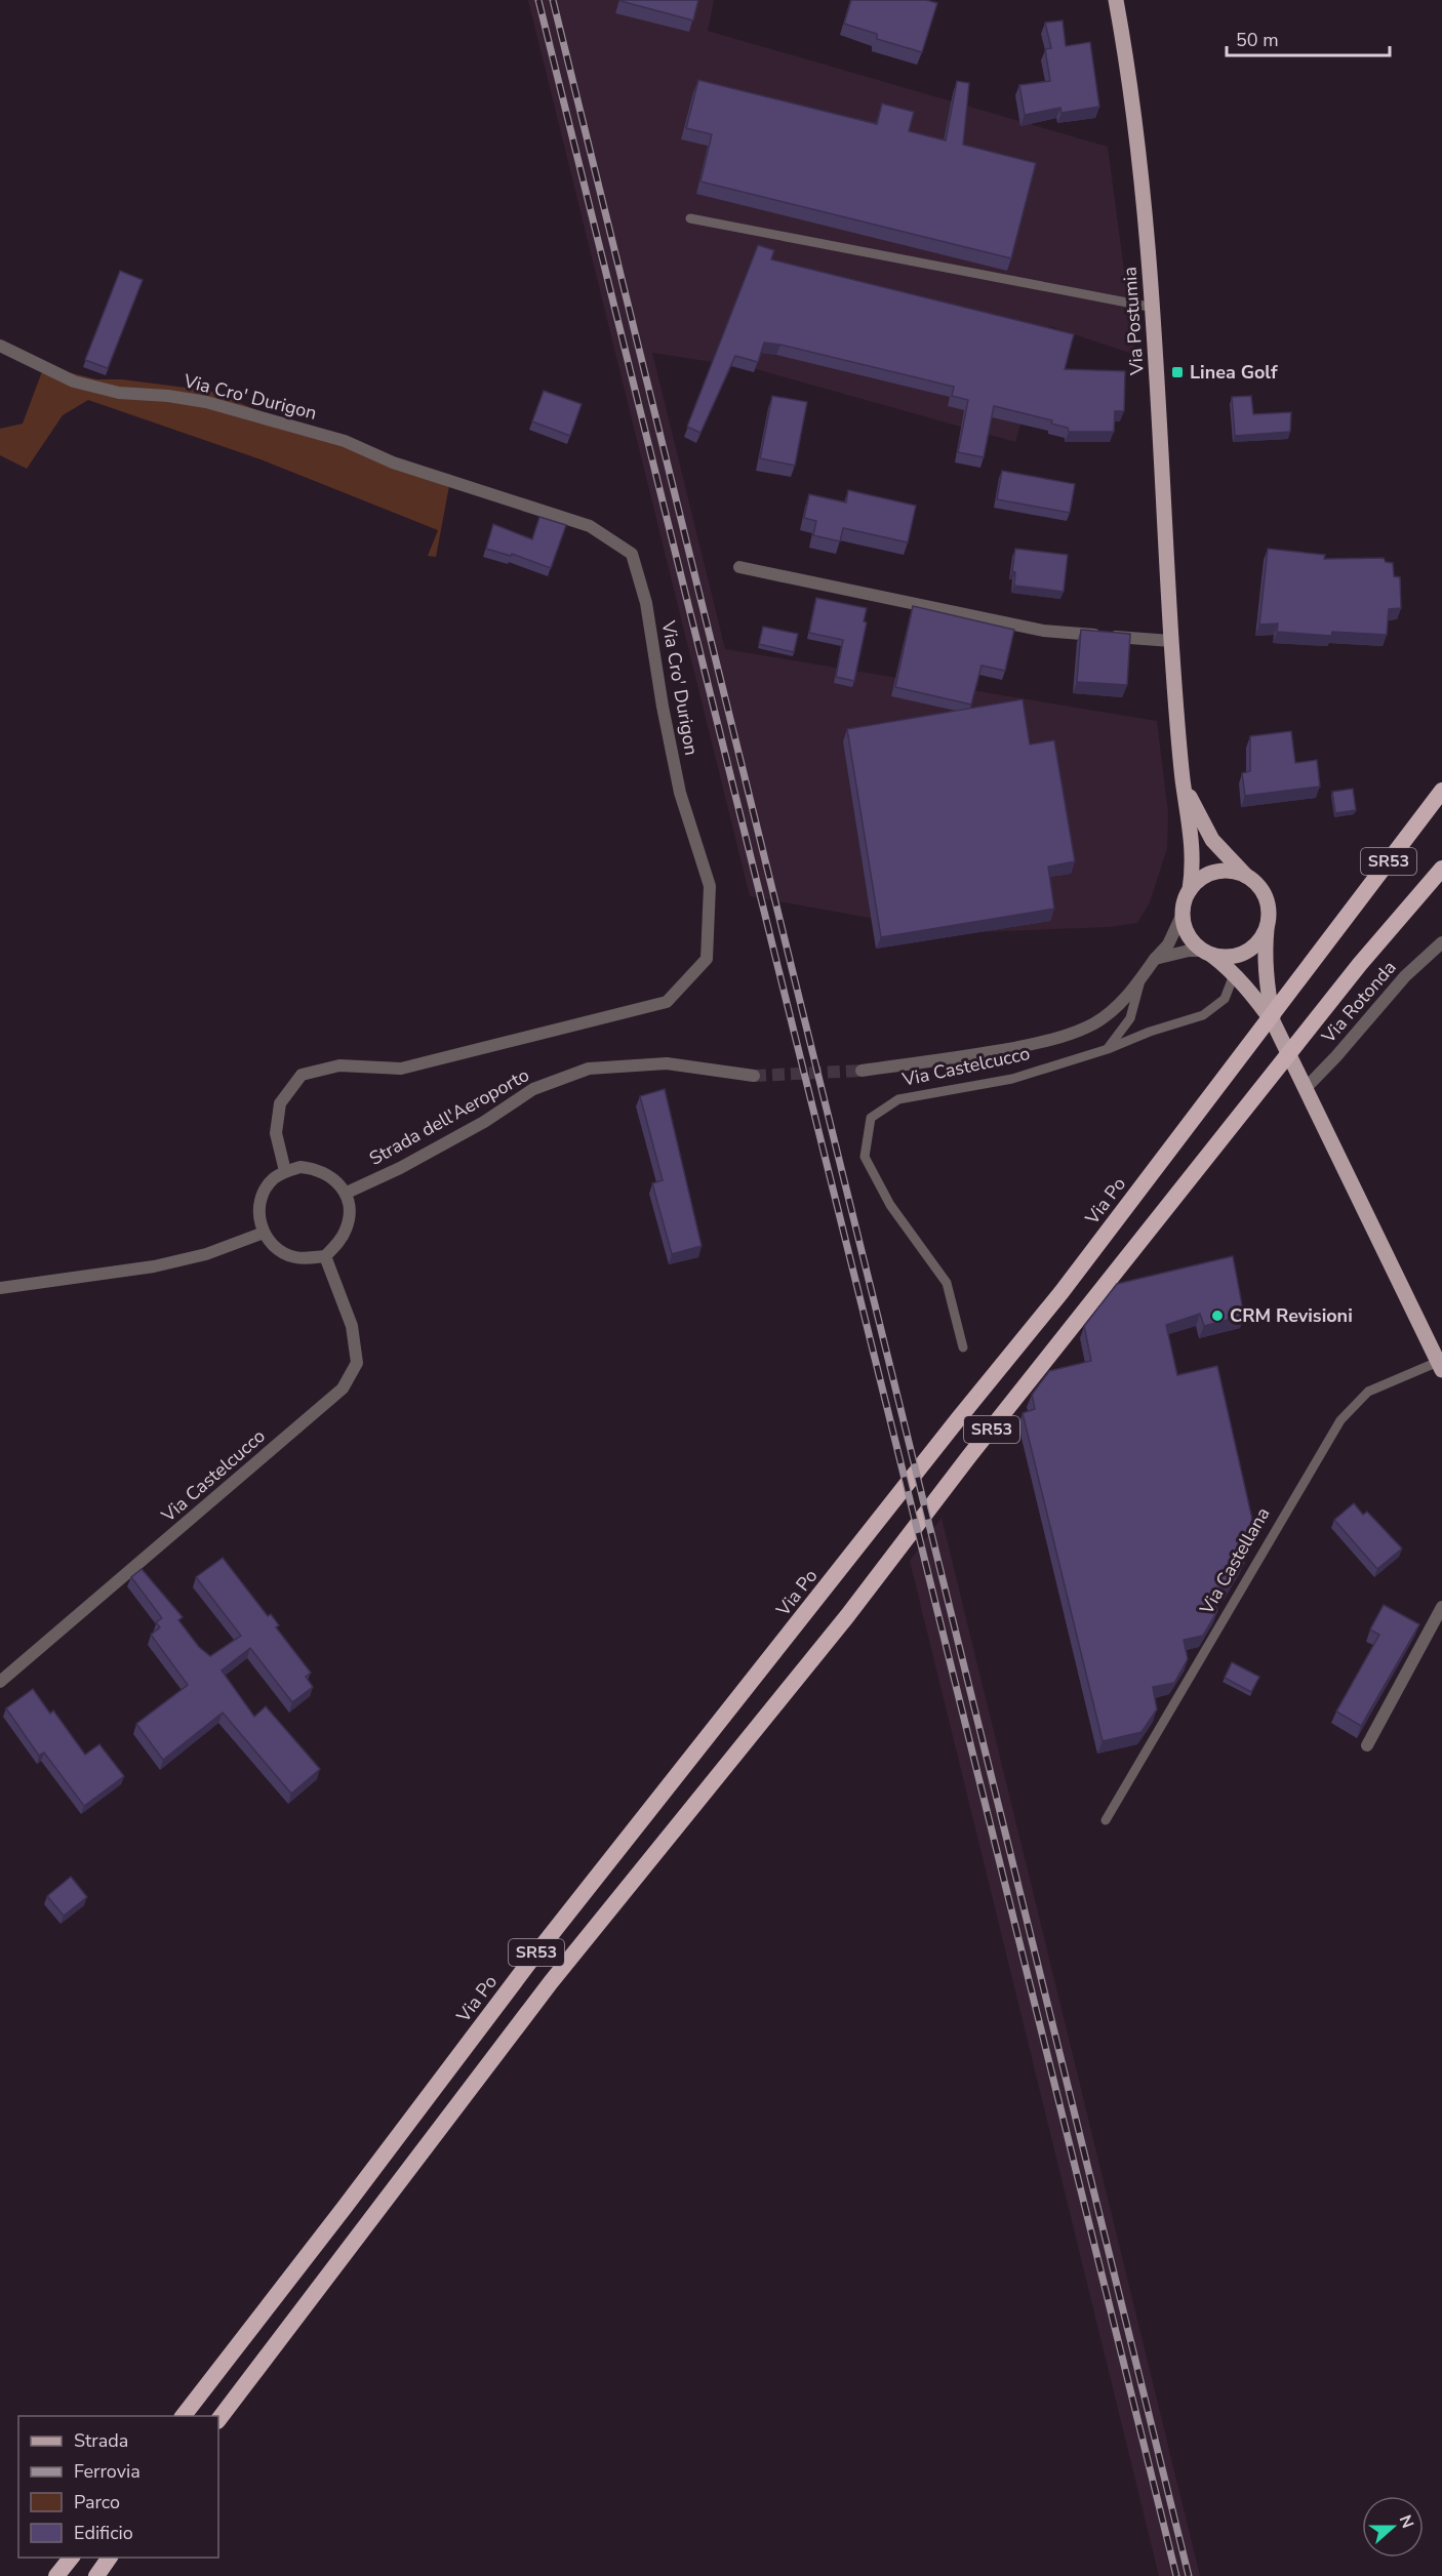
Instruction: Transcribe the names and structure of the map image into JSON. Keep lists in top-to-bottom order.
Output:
{
  "streets": {
    "highway": ["SR53", "Via Po"],
    "main road": ["Via Postumia", "Via Castellana"],
    "street": [
      "Via Cro' Durigon",
      "Via Rotonda",
      "Via Castelcucco",
      "Strada dell'Aeroporto"
    ]
  },
  "crossings": [
    ["Via Cro' Durigon", "Via Castelcucco"],
    ["Via Cro' Durigon", "Strada dell'Aeroporto"],
    ["Via Rotonda", "Via Castellana"],
    ["Via Castelcucco", "Strada dell'Aeroporto"]
  ],
  "places": {
    "transit": ["Linea Golf"],
    "other": ["CRM Revisioni"]
  },
  "legend": [
    "Strada",
    "Ferrovia",
    "Parco",
    "Edificio"
  ],
  "scale_bar": "50 m",
  "north": "right"
}
